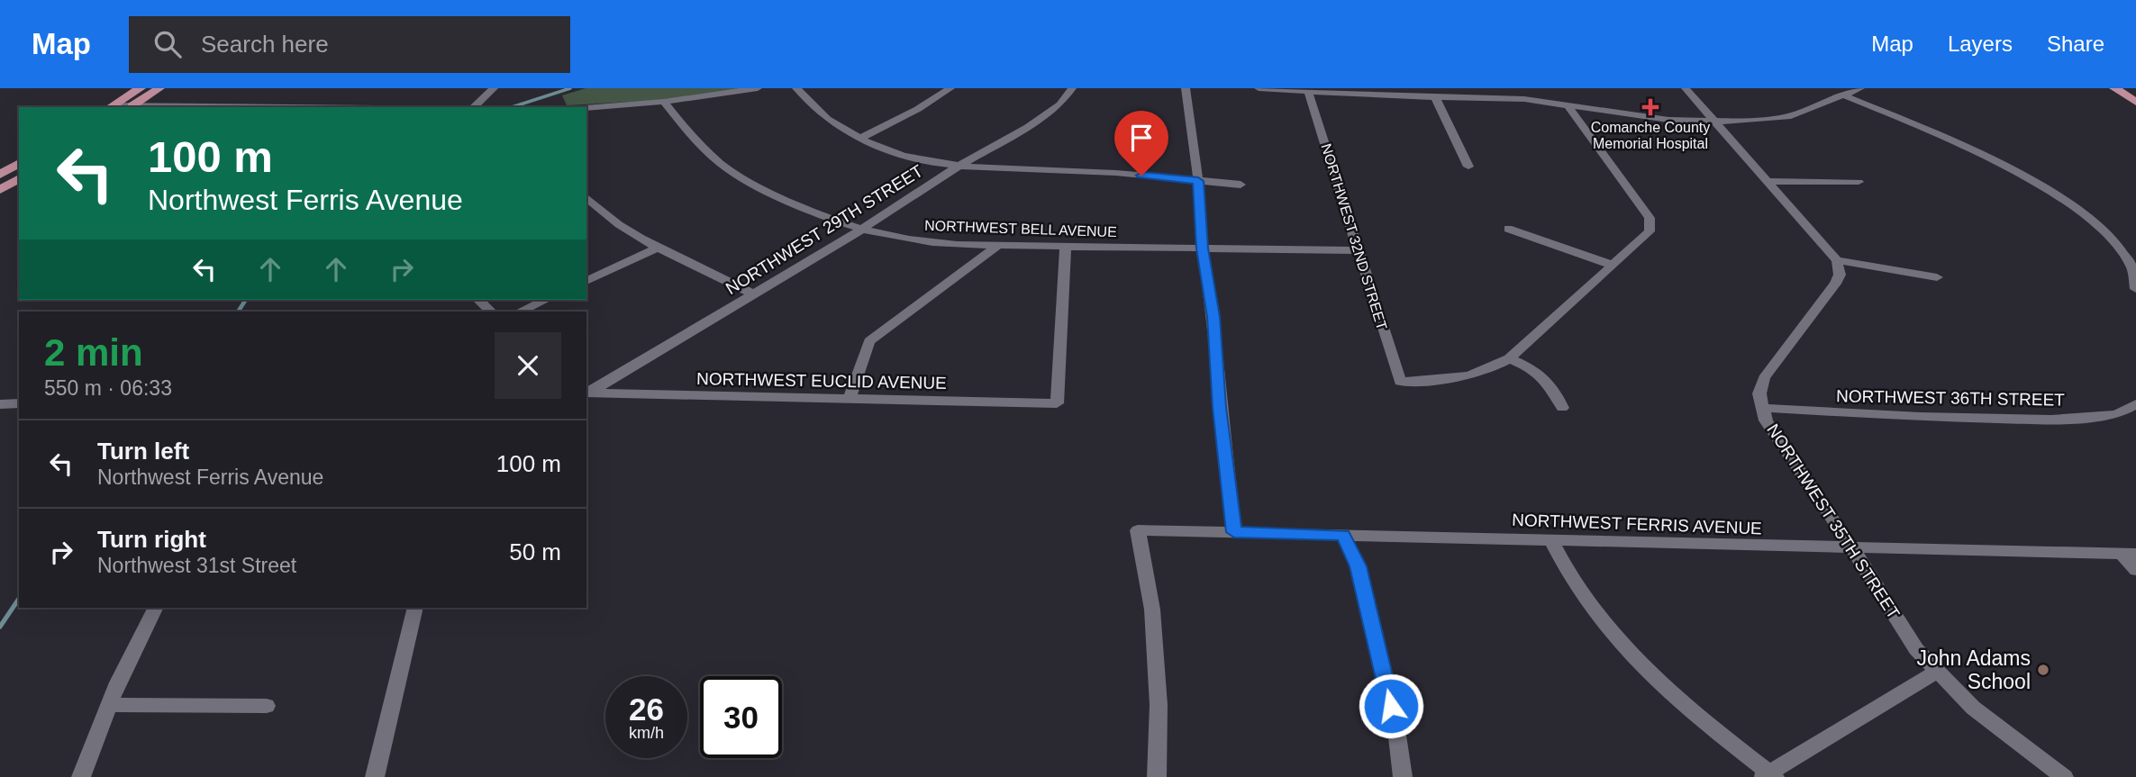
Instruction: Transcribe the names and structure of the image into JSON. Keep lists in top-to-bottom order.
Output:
{
  "streets": {
    "street": [
      "NORTHWEST BELL AVENUE",
      "NORTHWEST 29TH STREET",
      "NORTHWEST 32ND STREET",
      "NORTHWEST EUCLID AVENUE",
      "NORTHWEST 36TH STREET",
      "NORTHWEST 35TH STREET",
      "NORTHWEST FERRIS AVENUE"
    ]
  },
  "crossings": [
    ["NORTHWEST BELL AVENUE", "NORTHWEST 29TH STREET"],
    ["NORTHWEST BELL AVENUE", "NORTHWEST 32ND STREET"],
    ["NORTHWEST BELL AVENUE", "NORTHWEST EUCLID AVENUE"],
    ["NORTHWEST 29TH STREET", "NORTHWEST EUCLID AVENUE"],
    ["NORTHWEST 36TH STREET", "NORTHWEST 35TH STREET"],
    ["NORTHWEST 35TH STREET", "NORTHWEST FERRIS AVENUE"]
  ],
  "places": {
    "health": ["Comanche County Memorial Hospital"],
    "other": ["John Adams School"]
  },
  "page": {
    "header": "Map",
    "search": "Search here",
    "nav": ["Map", "Layers", "Share"],
    "turn": ["100 m", "Northwest Ferris Avenue"],
    "heading": ["2 min", "550 m · 06:33"],
    "list": [
      {
        "name": "Turn left",
        "note": "Northwest Ferris Avenue",
        "value": "100 m"
      },
      {
        "name": "Turn right",
        "note": "Northwest 31st Street",
        "value": "50 m"
      }
    ],
    "speed": "26 km/h",
    "limit": "30"
  }
}
